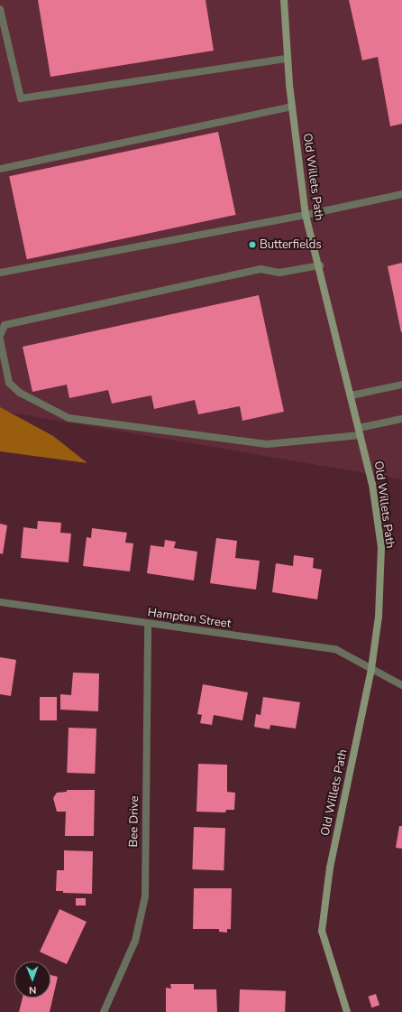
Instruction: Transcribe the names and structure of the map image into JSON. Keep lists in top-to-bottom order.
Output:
{
  "streets": {
    "main road": ["Old Willets Path"],
    "street": ["Hampton Street", "Bee Drive"]
  },
  "crossings": [
    ["Old Willets Path", "Hampton Street"],
    ["Hampton Street", "Bee Drive"]
  ],
  "places": ["Butterfields"],
  "north": "bottom"
}
